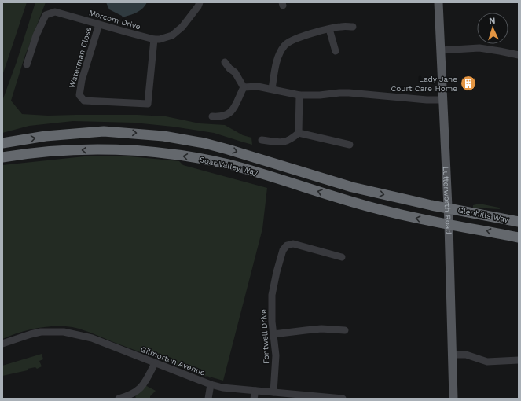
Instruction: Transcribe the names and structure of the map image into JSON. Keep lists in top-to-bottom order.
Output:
{
  "streets": {
    "highway": ["Soar Valley Way", "Glenhills Way"],
    "main road": ["Lutterworth Road"],
    "street": [
      "Morcom Drive",
      "Waterman Close",
      "Fontwell Drive",
      "Gilmorton Avenue"
    ]
  },
  "crossings": [
    ["Morcom Drive", "Waterman Close"],
    ["Soar Valley Way", "Lutterworth Road"],
    ["Soar Valley Way", "Glenhills Way"],
    ["Lutterworth Road", "Glenhills Way"],
    ["Fontwell Drive", "Gilmorton Avenue"]
  ],
  "places": {
    "building": ["Lady Jane Court Care Home"]
  },
  "north": "top"
}
